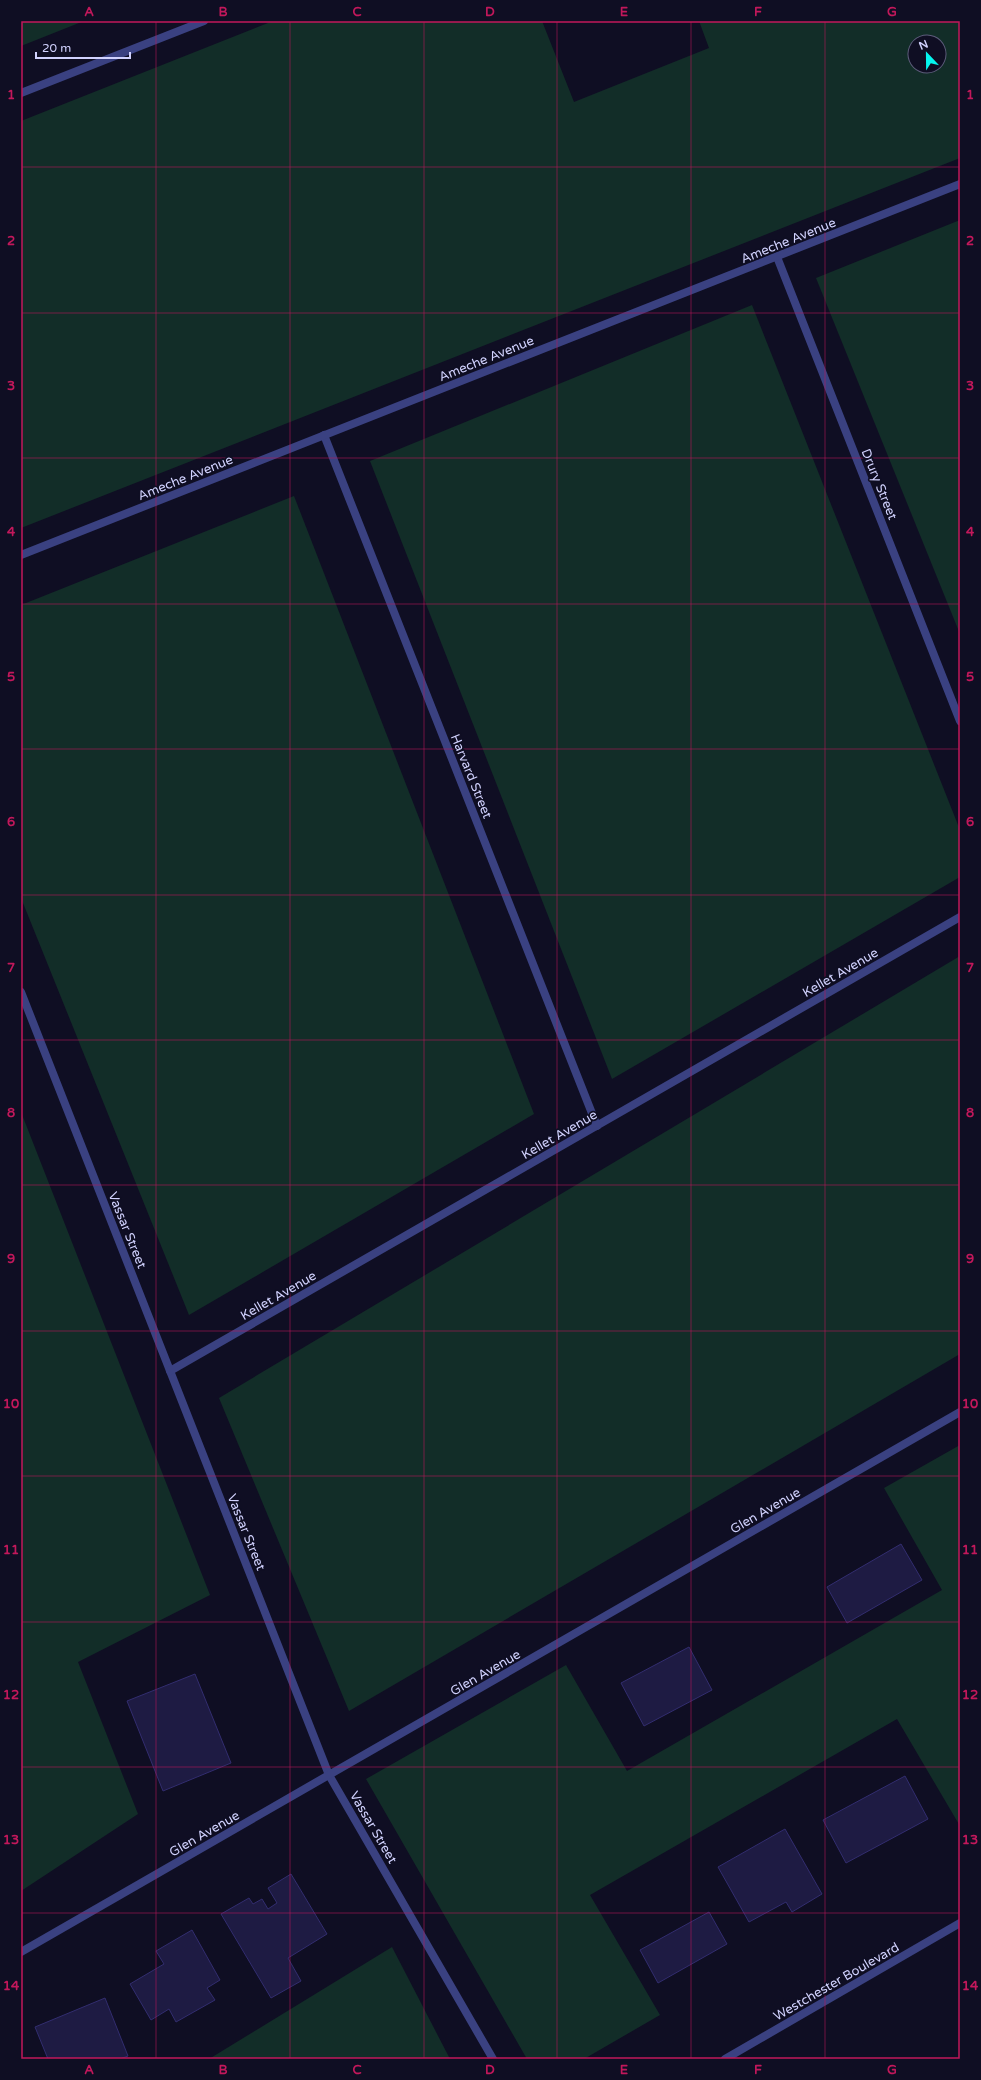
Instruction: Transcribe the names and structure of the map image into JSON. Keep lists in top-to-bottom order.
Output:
{
  "streets": {
    "street": [
      "Ameche Avenue",
      "Drury Street",
      "Harvard Street",
      "Kellet Avenue",
      "Vassar Street",
      "Glen Avenue",
      "Westchester Boulevard"
    ]
  },
  "crossings": [
    ["Ameche Avenue", "Drury Street"],
    ["Ameche Avenue", "Harvard Street"],
    ["Harvard Street", "Kellet Avenue"],
    ["Kellet Avenue", "Vassar Street"],
    ["Vassar Street", "Glen Avenue"]
  ],
  "scale_bar": "20 m",
  "north": "top",
  "grid": {
    "columns": [
      "A",
      "B",
      "C",
      "D",
      "E",
      "F",
      "G"
    ],
    "rows": [
      "1",
      "2",
      "3",
      "4",
      "5",
      "6",
      "7",
      "8",
      "9",
      "10",
      "11",
      "12",
      "13",
      "14"
    ]
  }
}
